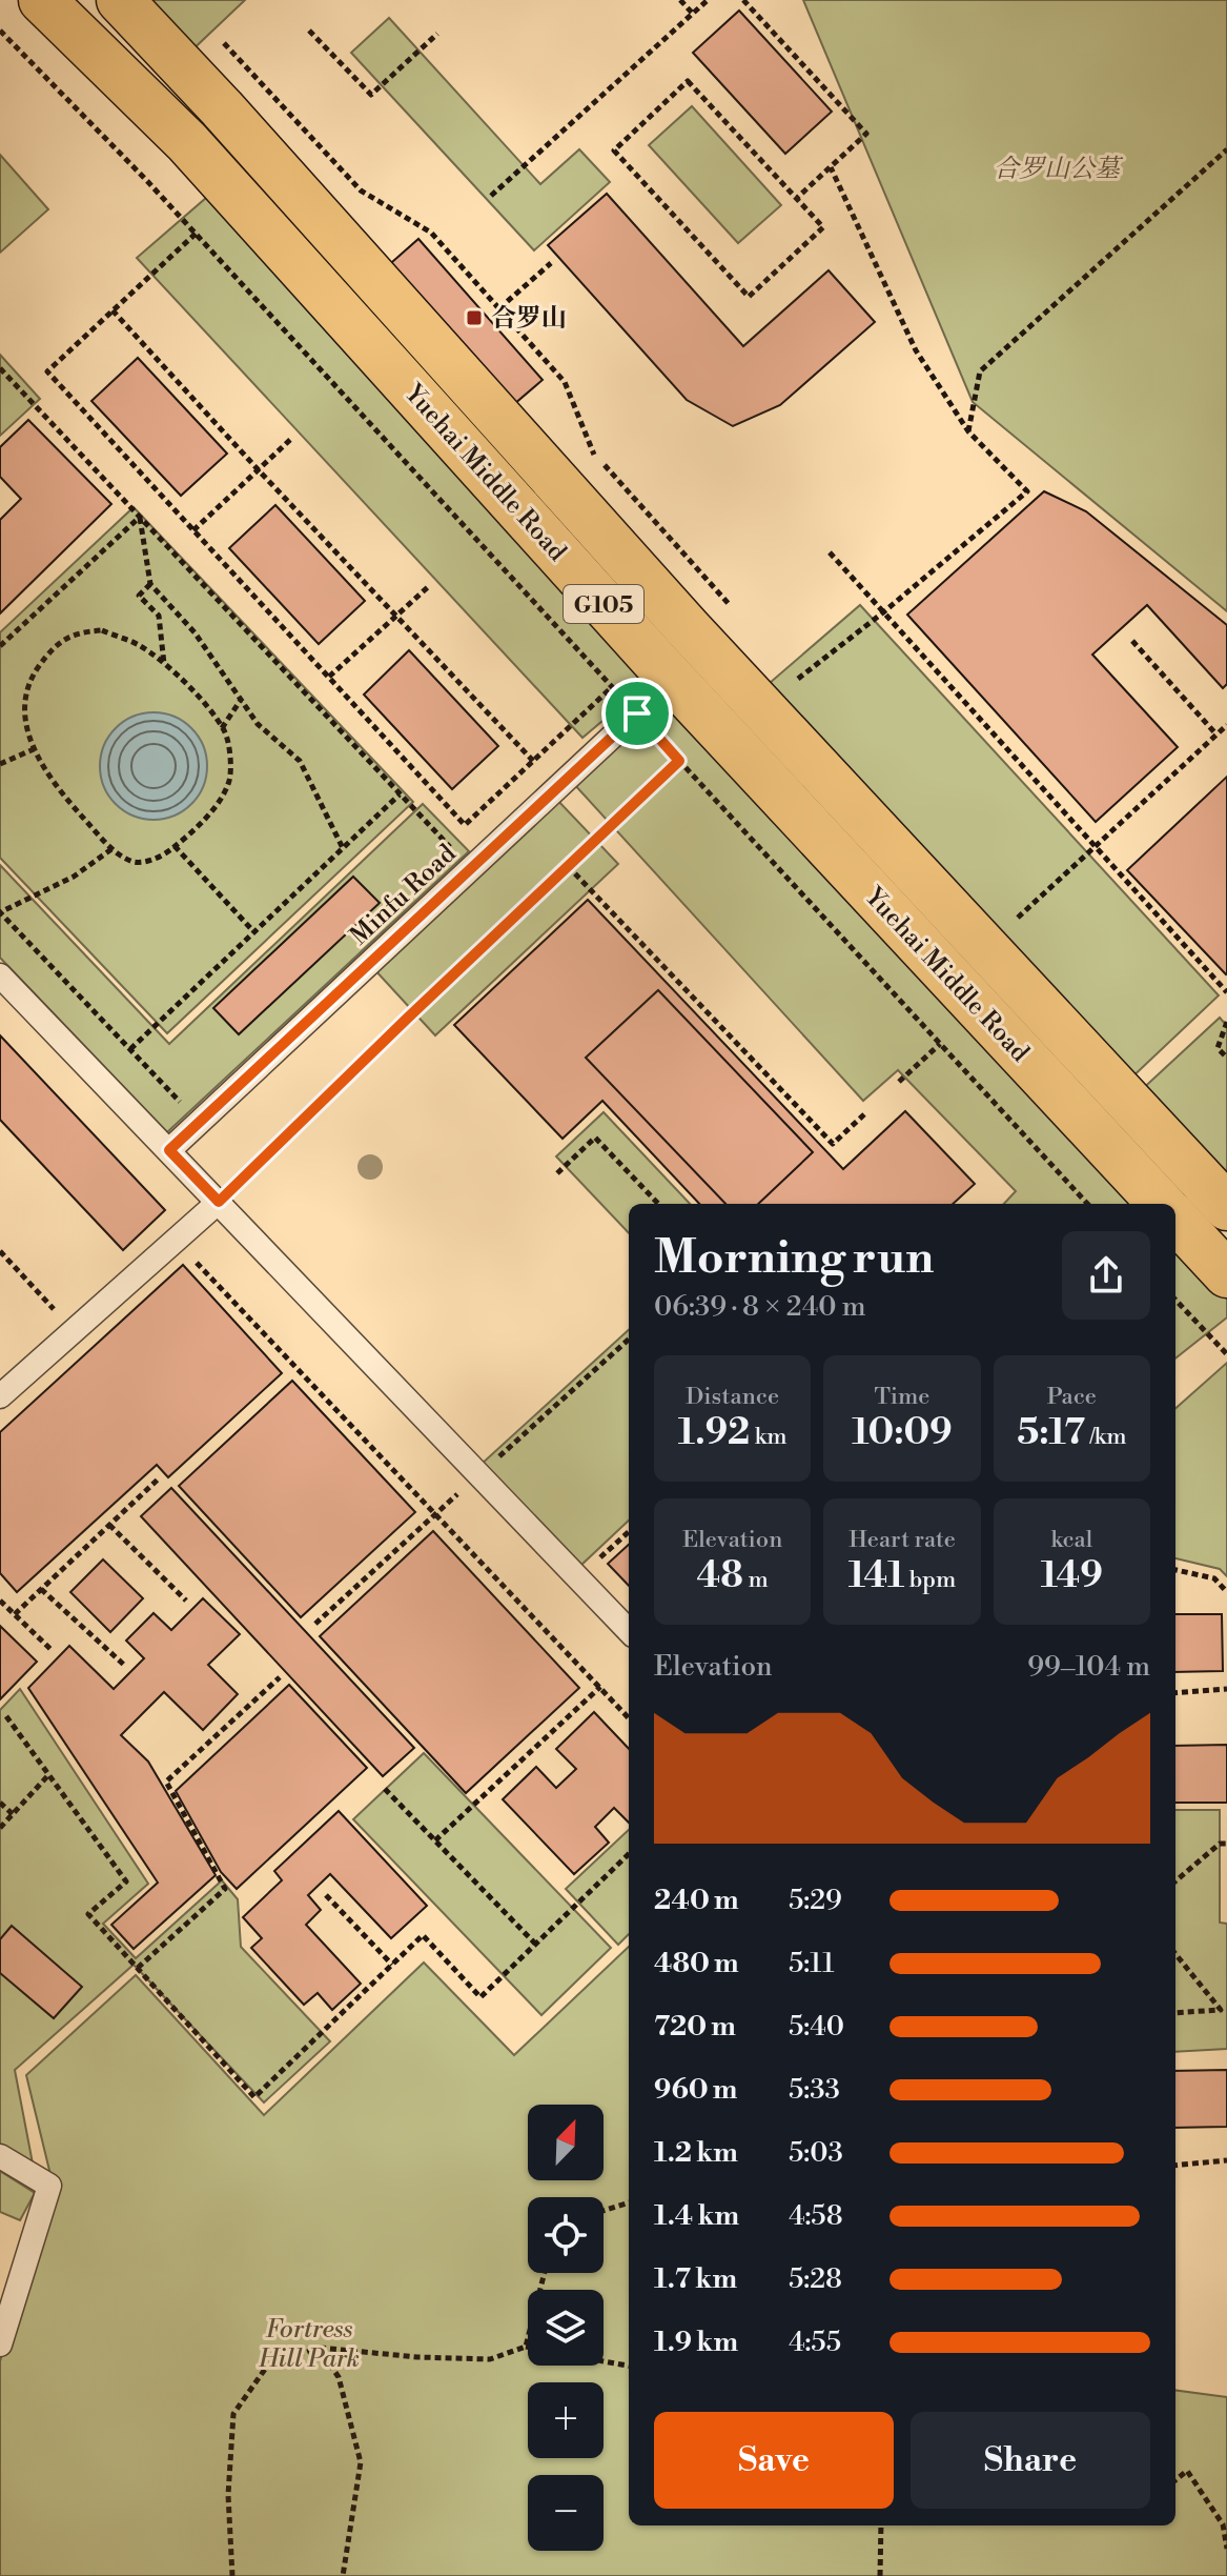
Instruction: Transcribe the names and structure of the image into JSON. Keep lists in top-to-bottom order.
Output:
{
  "streets": {
    "highway": ["Yuehai Middle Road", "G105"],
    "lane": ["Minfu Road"]
  },
  "crossings": [
    ["Yuehai Middle Road", "Minfu Road"]
  ],
  "parks": ["合罗山公墓", "Fortress Hill Park"],
  "places": {
    "transit": ["合罗山"]
  },
  "north": "top right",
  "page": {
    "heading": ["Morning run", "06:39 · 8 × 240 m"],
    "stats": [
      ["Distance", "1.92 km"],
      ["Time", "10:09"],
      ["Pace", "5:17 /km"],
      ["Elevation", "48 m"],
      ["Heart rate", "141 bpm"],
      ["kcal", "149"]
    ],
    "chart": ["Elevation", "99–104 m"],
    "list": [
      {
        "name": "240 m",
        "note": "5:29"
      },
      {
        "name": "480 m",
        "note": "5:11"
      },
      {
        "name": "720 m",
        "note": "5:40"
      },
      {
        "name": "960 m",
        "note": "5:33"
      },
      {
        "name": "1.2 km",
        "note": "5:03"
      },
      {
        "name": "1.4 km",
        "note": "4:58"
      },
      {
        "name": "1.7 km",
        "note": "5:28"
      },
      {
        "name": "1.9 km",
        "note": "4:55"
      }
    ],
    "map_buttons": ["+", "−"],
    "buttons": ["Save", "Share"]
  }
}
